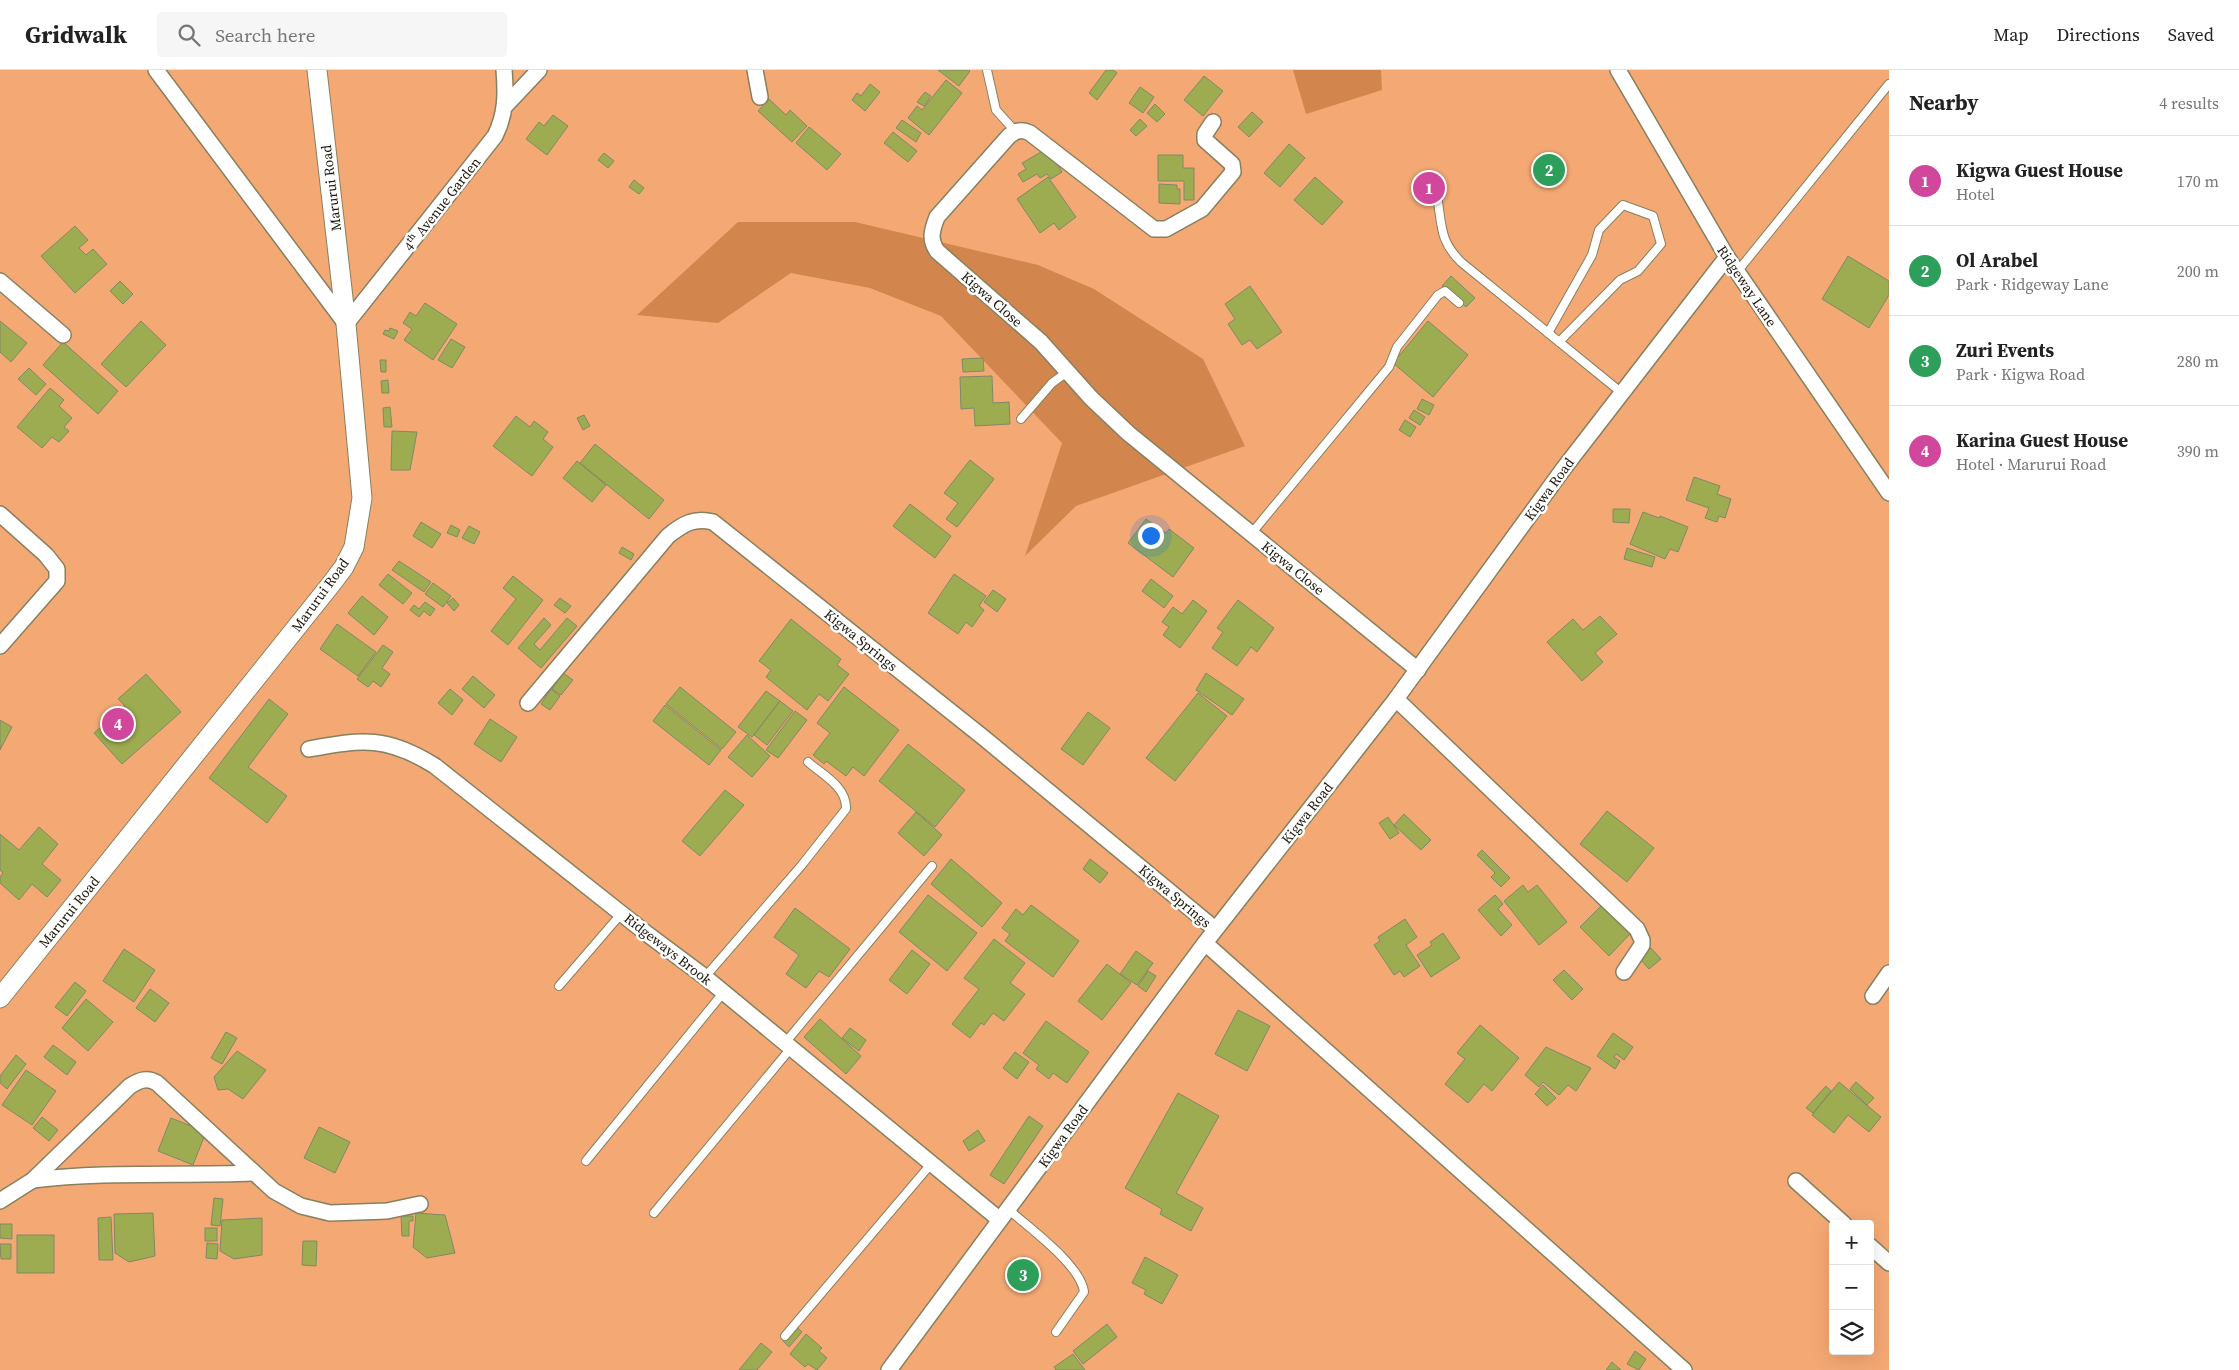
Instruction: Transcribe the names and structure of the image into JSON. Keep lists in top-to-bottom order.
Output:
{
  "streets": {
    "street": [
      "Marurui Road",
      "4ᵗʰ Avenue Garden",
      "Ridgeway Lane",
      "Kigwa Close",
      "Kigwa Road",
      "Kigwa Springs",
      "Ridgeways Brook"
    ]
  },
  "crossings": [
    ["Marurui Road", "4ᵗʰ Avenue Garden"],
    ["Ridgeway Lane", "Kigwa Road"],
    ["Kigwa Close", "Kigwa Road"],
    ["Kigwa Road", "Kigwa Springs"],
    ["Kigwa Road", "Ridgeways Brook"]
  ],
  "page": {
    "header": "Gridwalk",
    "search": "Search here",
    "nav": ["Map", "Directions", "Saved"],
    "heading": ["Nearby", "4 results"],
    "list": [
      {
        "mark": "1",
        "name": "Kigwa Guest House",
        "note": "Hotel",
        "value": "170 m"
      },
      {
        "mark": "2",
        "name": "Ol Arabel",
        "note": "Park · Ridgeway Lane",
        "value": "200 m"
      },
      {
        "mark": "3",
        "name": "Zuri Events",
        "note": "Park · Kigwa Road",
        "value": "280 m"
      },
      {
        "mark": "4",
        "name": "Karina Guest House",
        "note": "Hotel · Marurui Road",
        "value": "390 m"
      }
    ],
    "pins": [
      "2",
      "1",
      "4",
      "3"
    ],
    "map_buttons": ["+", "−"]
  }
}
